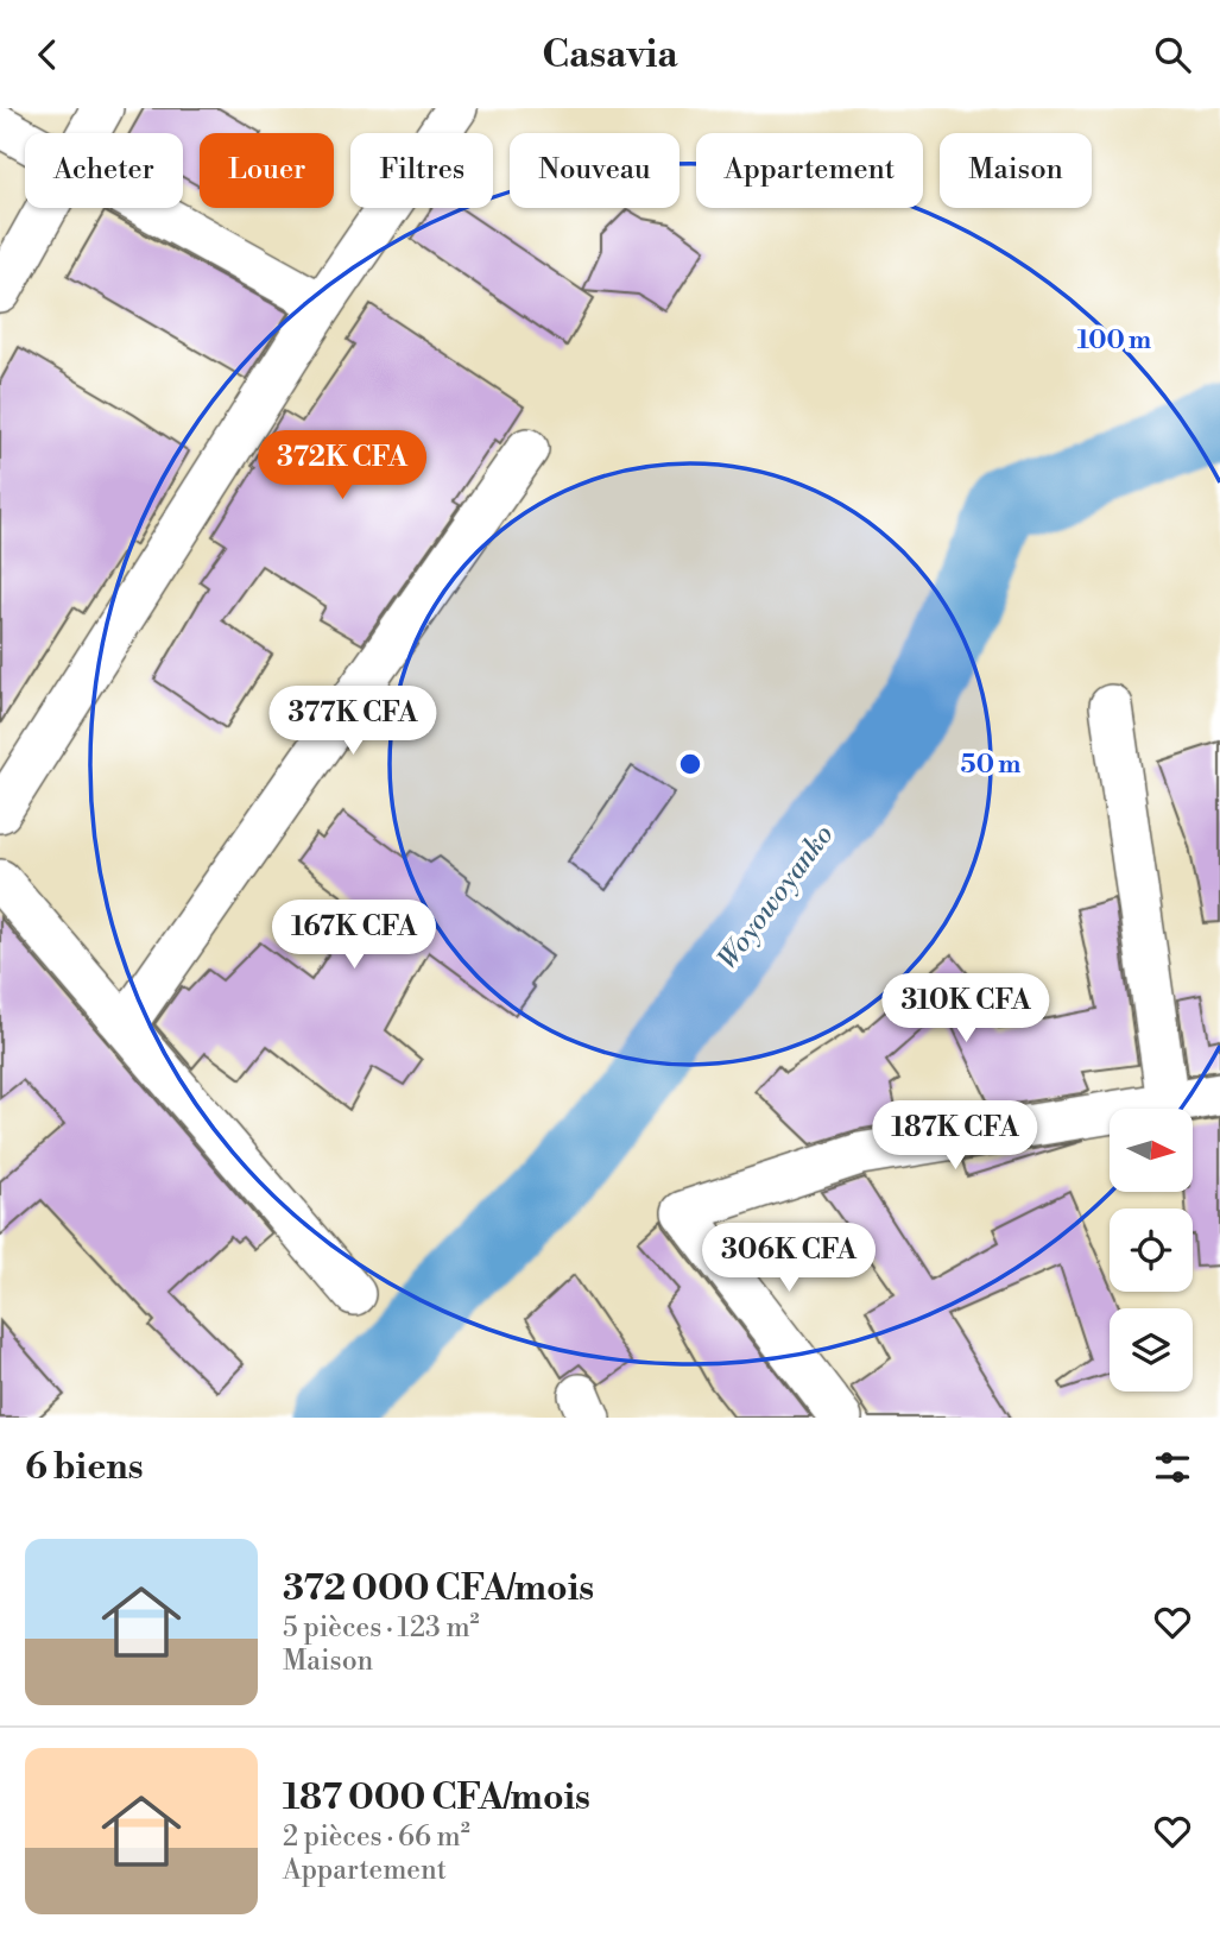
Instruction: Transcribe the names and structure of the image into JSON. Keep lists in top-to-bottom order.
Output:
{
  "water": ["Woyowoyanko"],
  "north": "right",
  "page": {
    "header": "Casavia",
    "chip": [
      "Acheter",
      "Louer",
      "Filtres",
      "Nouveau",
      "Appartement",
      "Maison"
    ],
    "price": [
      "372K CFA",
      "377K CFA",
      "167K CFA",
      "310K CFA",
      "187K CFA",
      "306K CFA"
    ],
    "heading": "6 biens",
    "list": [
      {
        "name": "372 000 CFA/mois",
        "note": "5 pièces · 123 m² · Maison"
      },
      {
        "name": "187 000 CFA/mois",
        "note": "2 pièces · 66 m² · Appartement"
      }
    ]
  },
  "rings": ["100 m", "50 m"]
}
